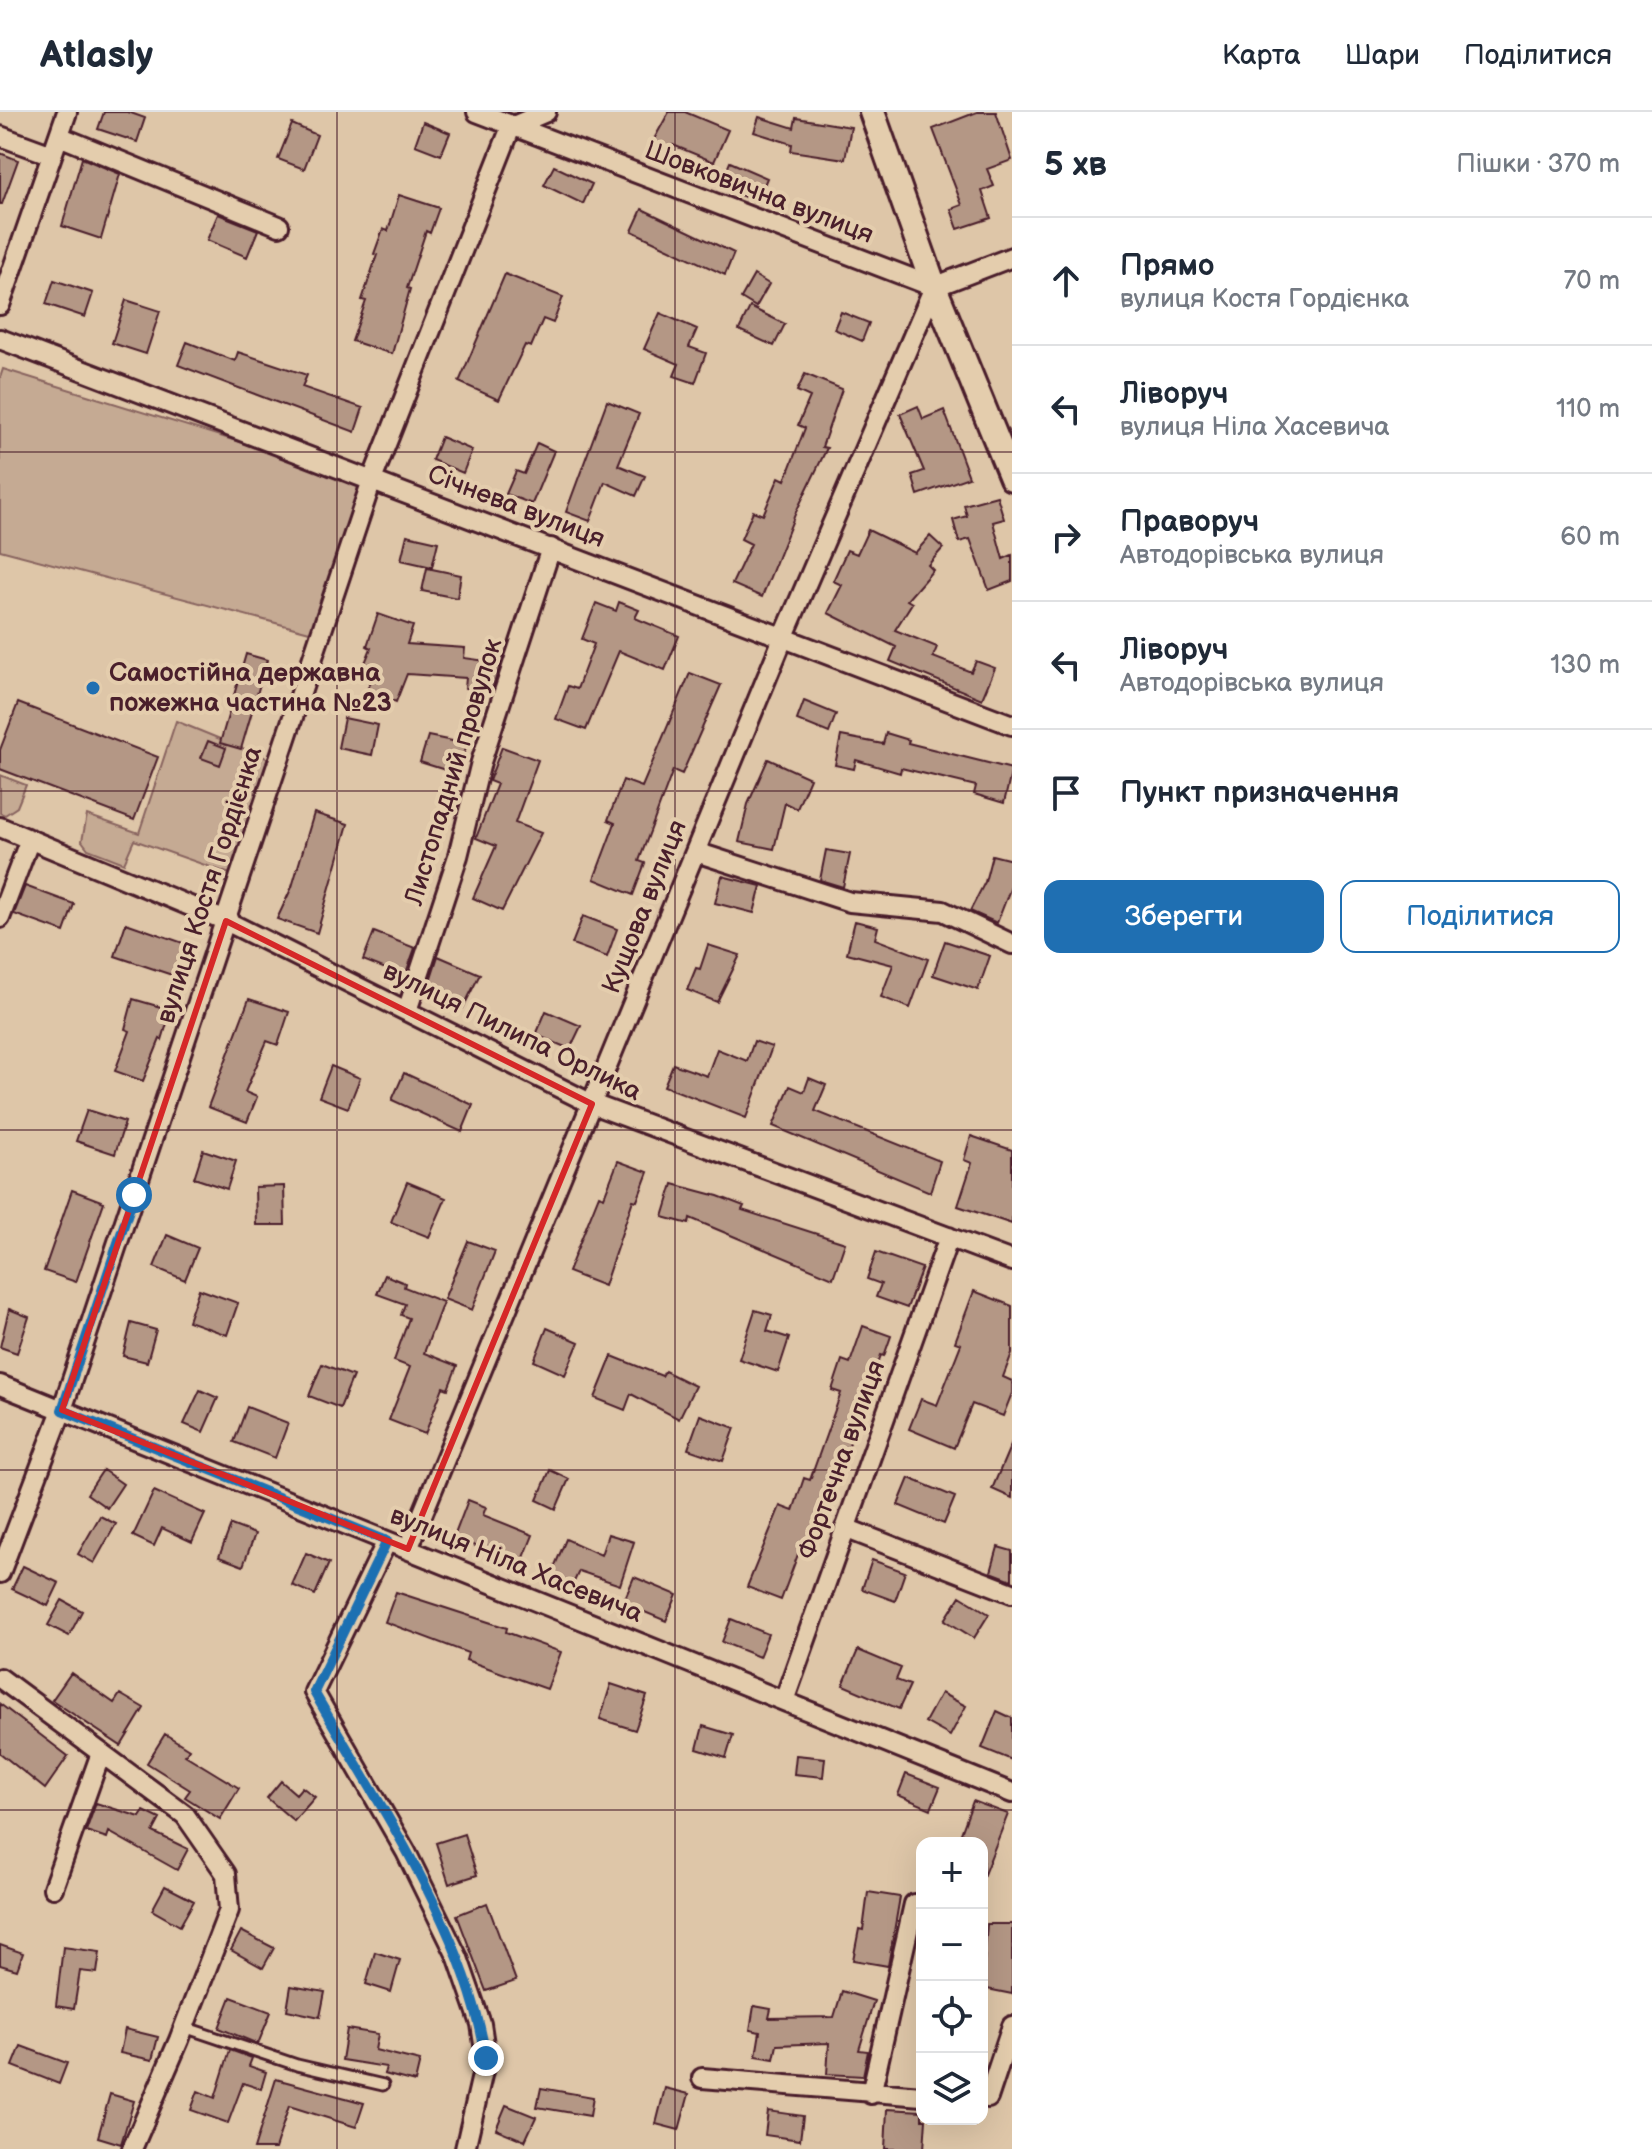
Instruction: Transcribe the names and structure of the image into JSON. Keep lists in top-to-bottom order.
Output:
{
  "streets": {
    "street": [
      "Шовковична вулиця",
      "Січнева вулиця",
      "Листопадний провулок",
      "вулиця Костя Гордієнка",
      "Кущова вулиця",
      "вулиця Пилипа Орлика",
      "Фортечна вулиця",
      "вулиця Ніла Хасевича"
    ]
  },
  "crossings": [
    ["Шовковична вулиця", "вулиця Костя Гордієнка"],
    ["Шовковична вулиця", "Кущова вулиця"],
    ["Січнева вулиця", "Листопадний провулок"],
    ["Січнева вулиця", "вулиця Костя Гордієнка"],
    ["Січнева вулиця", "Кущова вулиця"],
    ["Листопадний провулок", "вулиця Пилипа Орлика"],
    ["вулиця Костя Гордієнка", "вулиця Пилипа Орлика"],
    ["вулиця Костя Гордієнка", "вулиця Ніла Хасевича"],
    ["Кущова вулиця", "вулиця Пилипа Орлика"],
    ["Кущова вулиця", "вулиця Ніла Хасевича"],
    ["вулиця Пилипа Орлика", "Фортечна вулиця"],
    ["Фортечна вулиця", "вулиця Ніла Хасевича"]
  ],
  "places": ["Самостійна державна пожежна частина №23"],
  "page": {
    "header": "Atlasly",
    "nav": ["Карта", "Шари", "Поділитися"],
    "heading": ["5 хв", "Пішки · 370 m"],
    "list": [
      ["Прямо", "вулиця Костя Гордієнка", "70 m"],
      ["Ліворуч", "вулиця Ніла Хасевича", "110 m"],
      ["Праворуч", "Автодорівська вулиця", "60 m"],
      ["Ліворуч", "Автодорівська вулиця", "130 m"],
      "Пункт призначення"
    ],
    "buttons": ["Зберегти", "Поділитися"],
    "map_buttons": ["+", "−"]
  }
}
